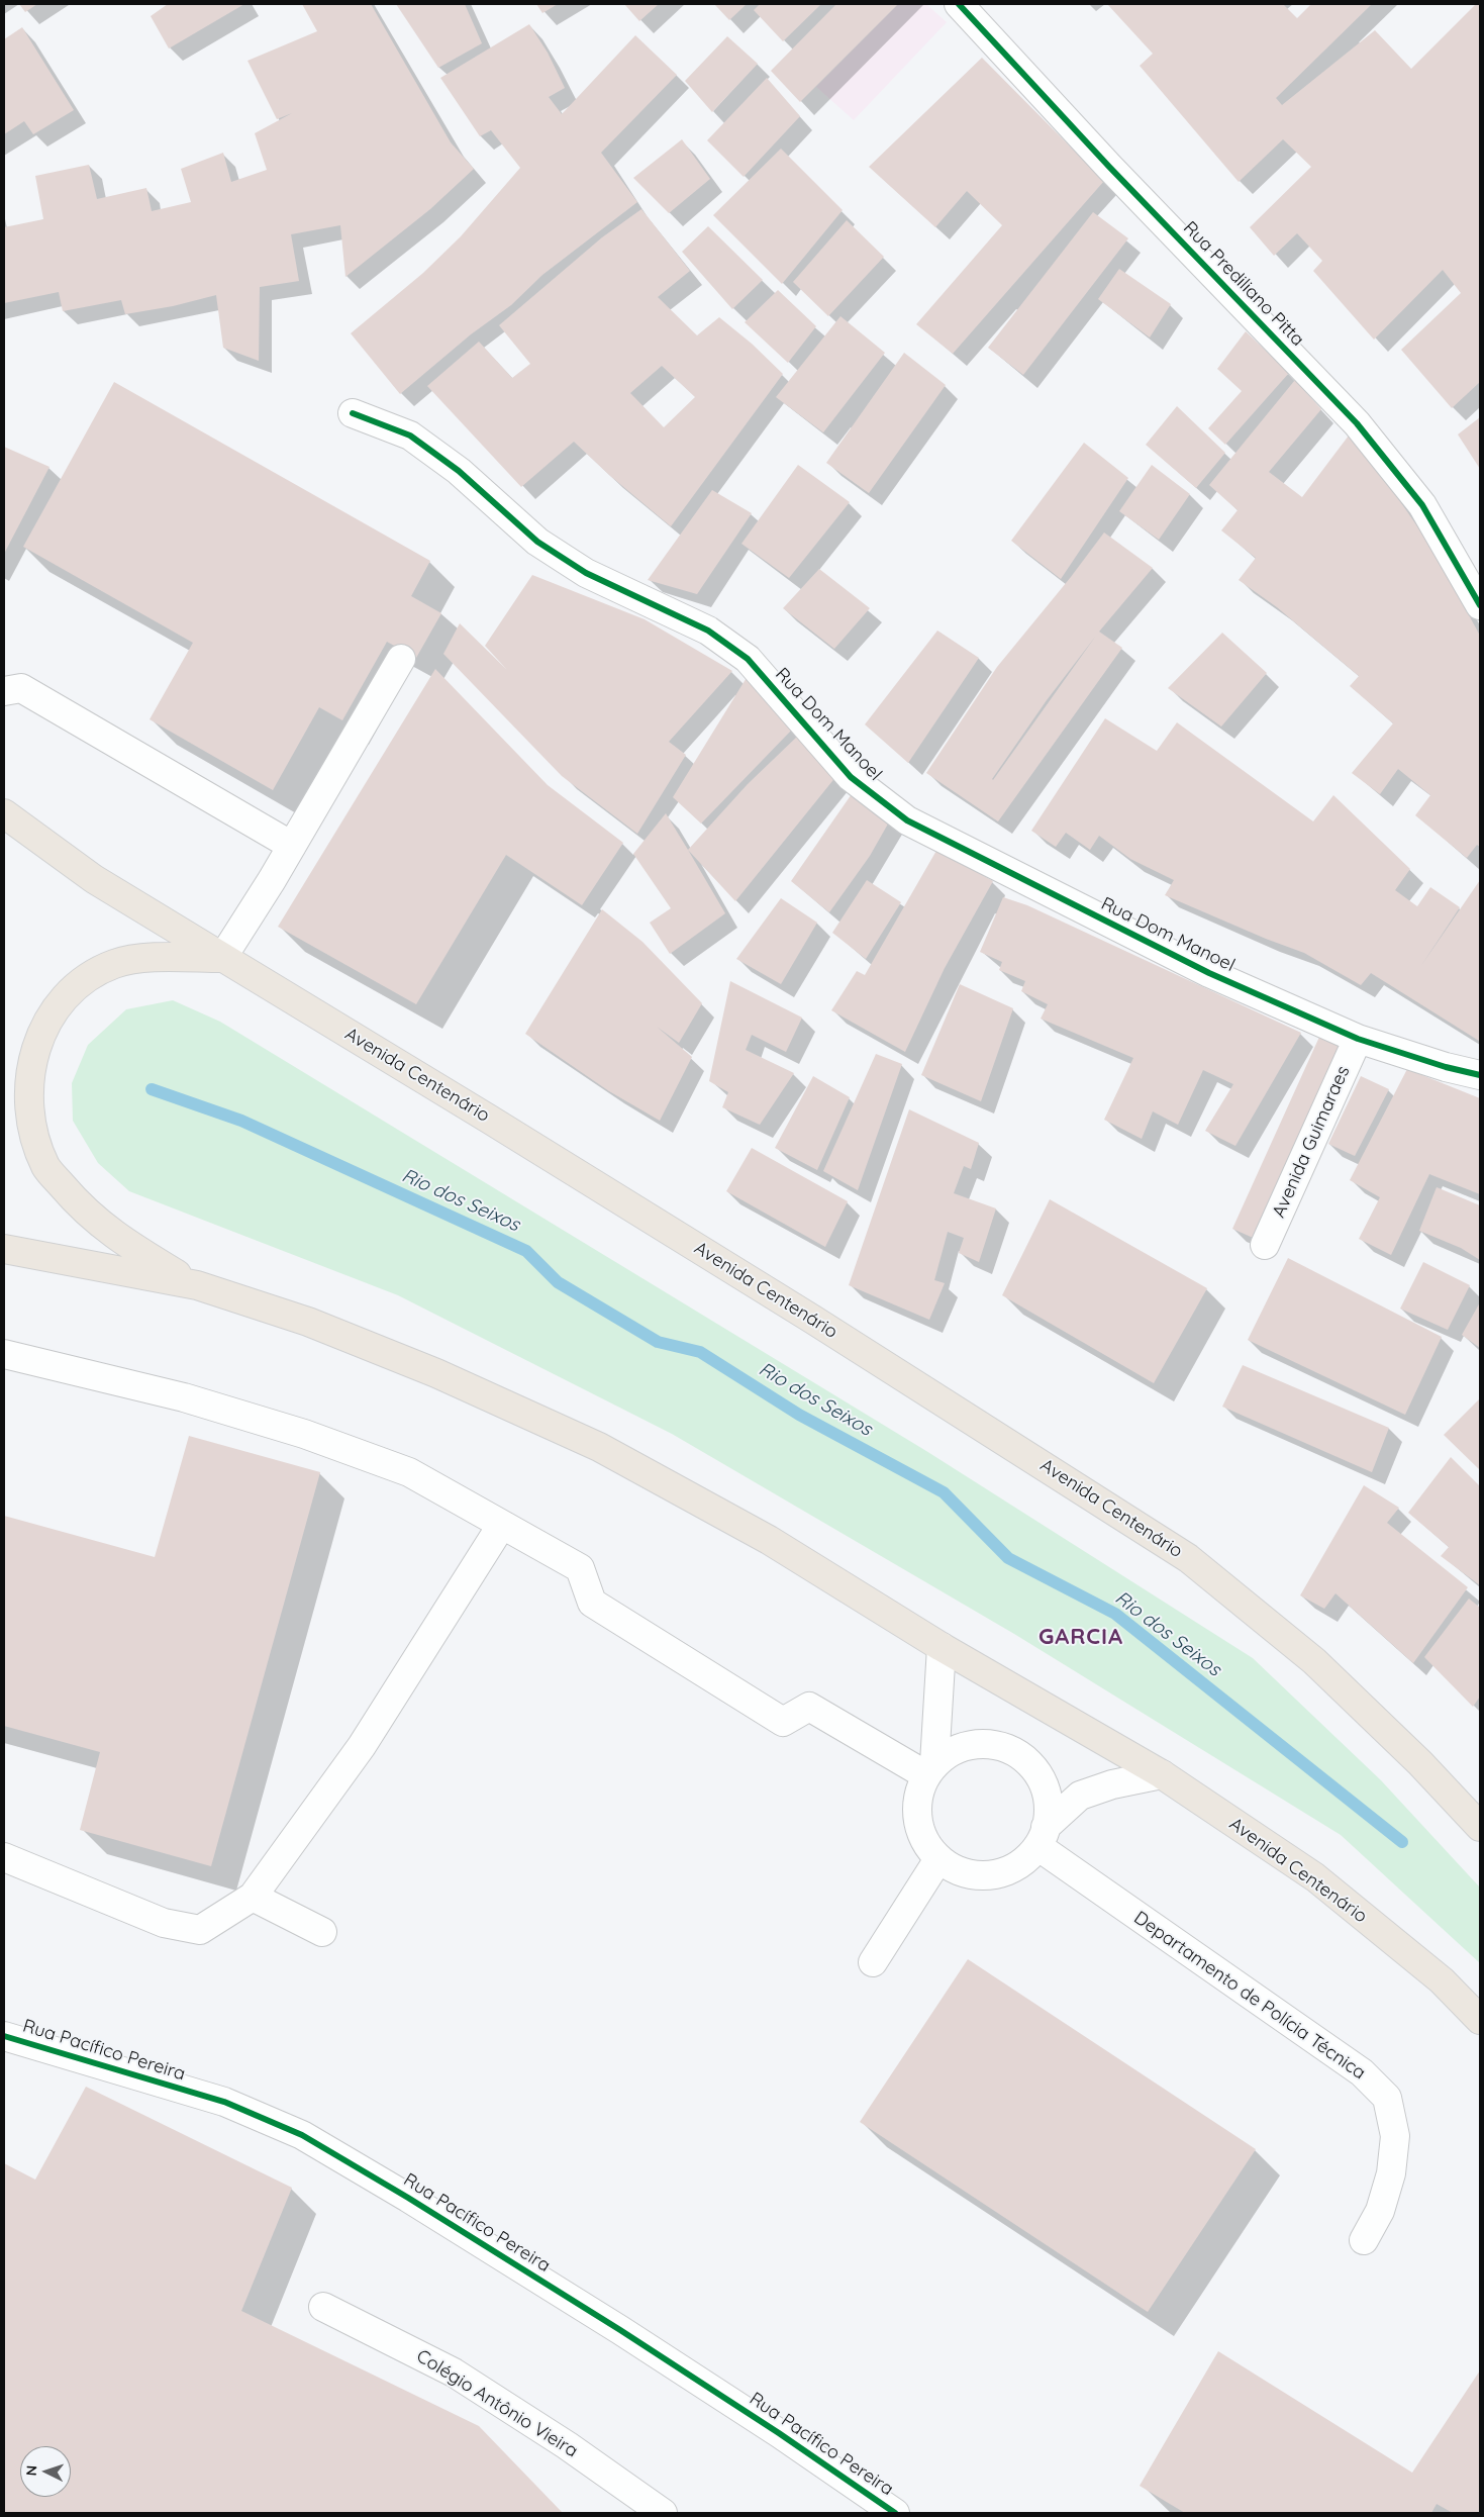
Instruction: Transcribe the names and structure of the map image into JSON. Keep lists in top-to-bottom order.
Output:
{
  "streets": {
    "main road": ["Avenida Centenário"],
    "street": [
      "Rua Prediliano Pitta",
      "Rua Dom Manoel",
      "Avenida Guimaraes",
      "Departamento de Polícia Técnica",
      "Rua Pacífico Pereira",
      "Colégio Antônio Vieira"
    ]
  },
  "crossings": [
    ["Rua Dom Manoel", "Avenida Guimaraes"]
  ],
  "districts": ["GARCIA"],
  "water": ["Rio dos Seixos"],
  "north": "left"
}
